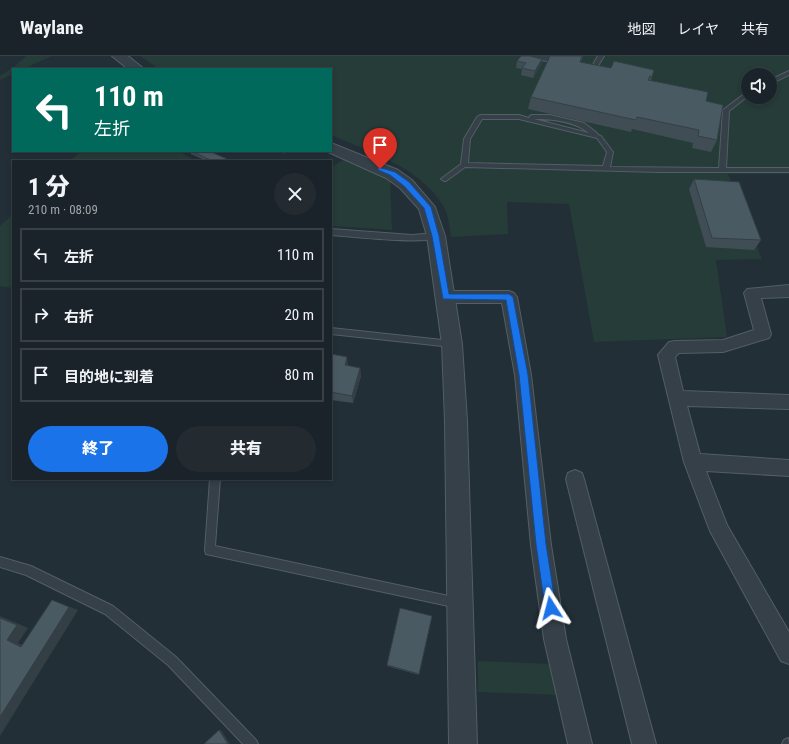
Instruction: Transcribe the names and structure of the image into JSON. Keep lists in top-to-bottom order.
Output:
{
  "page": {
    "header": "Waylane",
    "nav": ["地図", "レイヤ", "共有"],
    "turn": ["110 m", "左折"],
    "heading": ["1 分", "210 m · 08:09"],
    "list": [
      {
        "name": "左折",
        "value": "110 m"
      },
      {
        "name": "右折",
        "value": "20 m"
      },
      {
        "name": "目的地に到着",
        "value": "80 m"
      }
    ],
    "buttons": ["終了", "共有"]
  }
}
